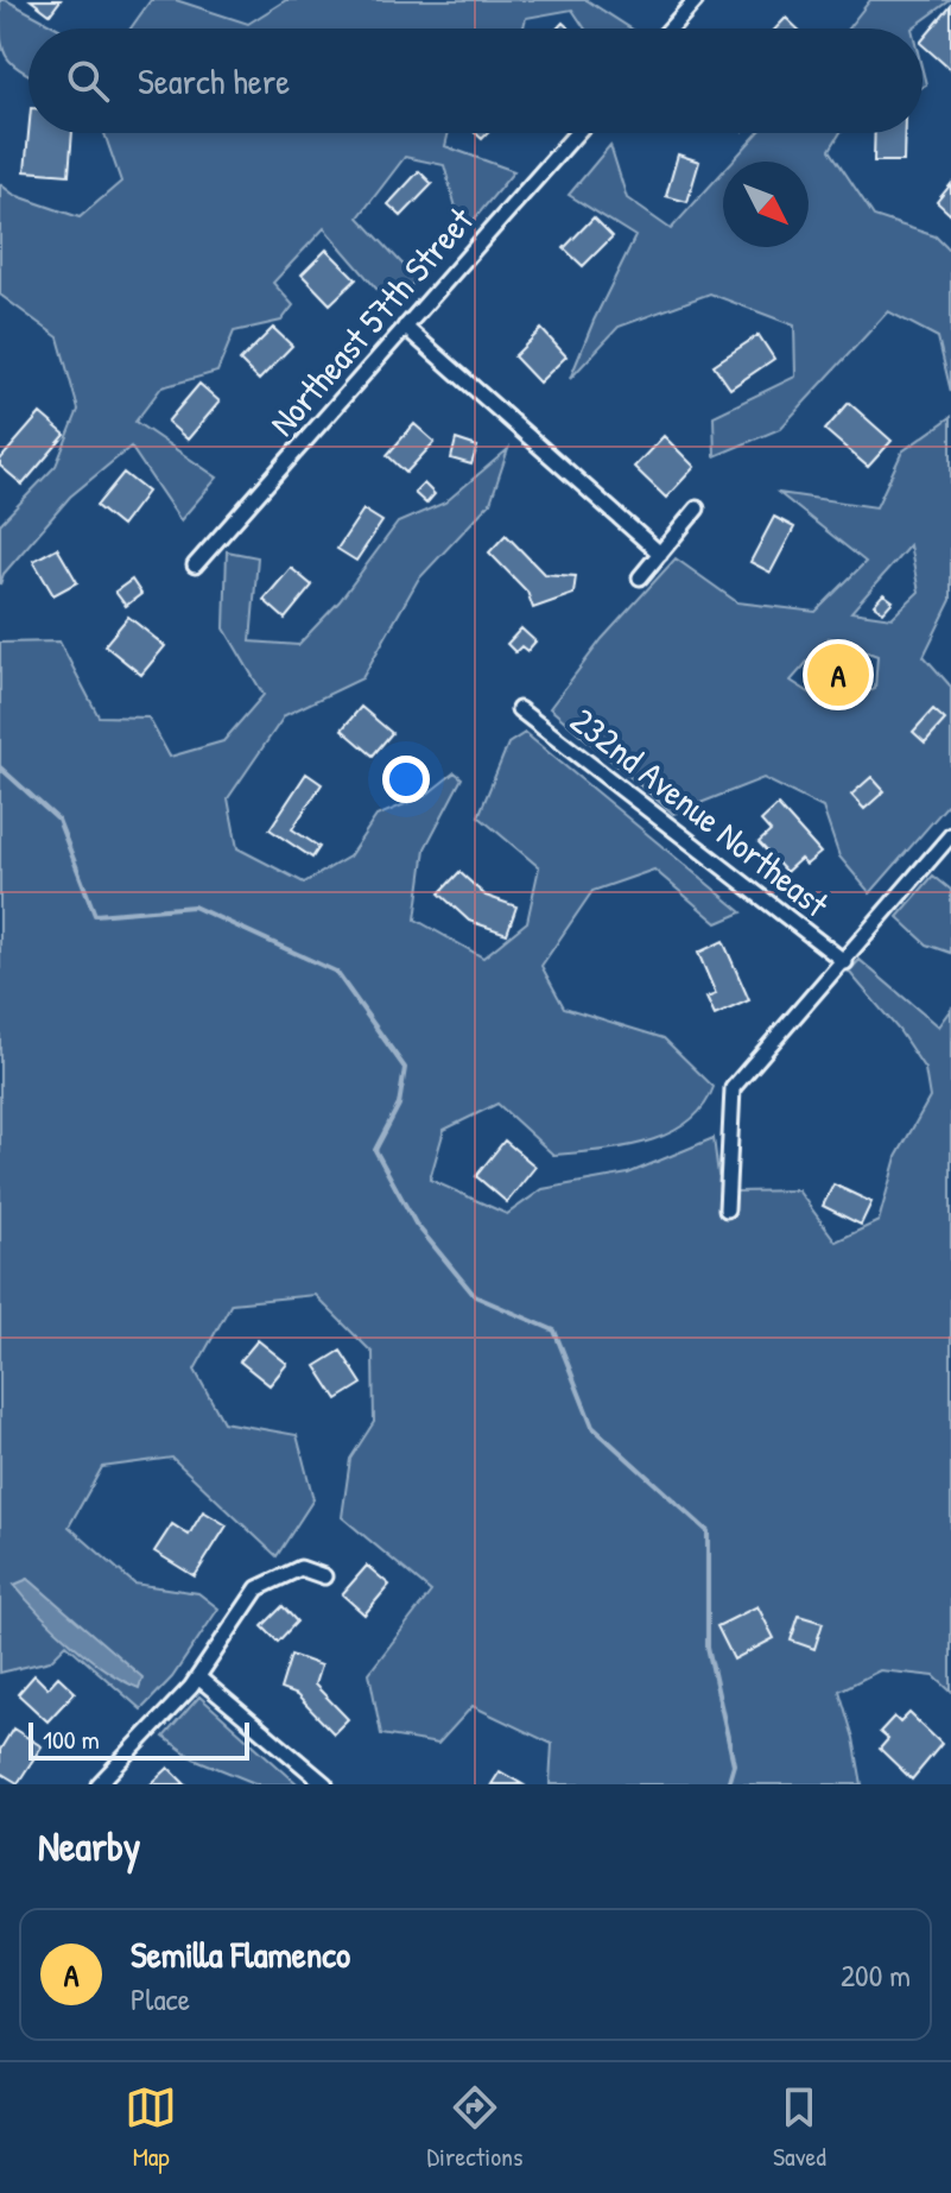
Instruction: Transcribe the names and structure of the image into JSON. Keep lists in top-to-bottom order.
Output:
{
  "streets": {
    "street": ["Northeast 57th Street", "232nd Avenue Northeast"]
  },
  "scale_bar": "100 m",
  "north": "bottom right",
  "page": {
    "search": "Search here",
    "pins": "A",
    "scale": "100 m",
    "heading": "Nearby",
    "list": [
      {
        "mark": "A",
        "name": "Semilla Flamenco",
        "note": "Place",
        "value": "200 m"
      }
    ],
    "nav": ["Map", "Directions", "Saved"]
  }
}
